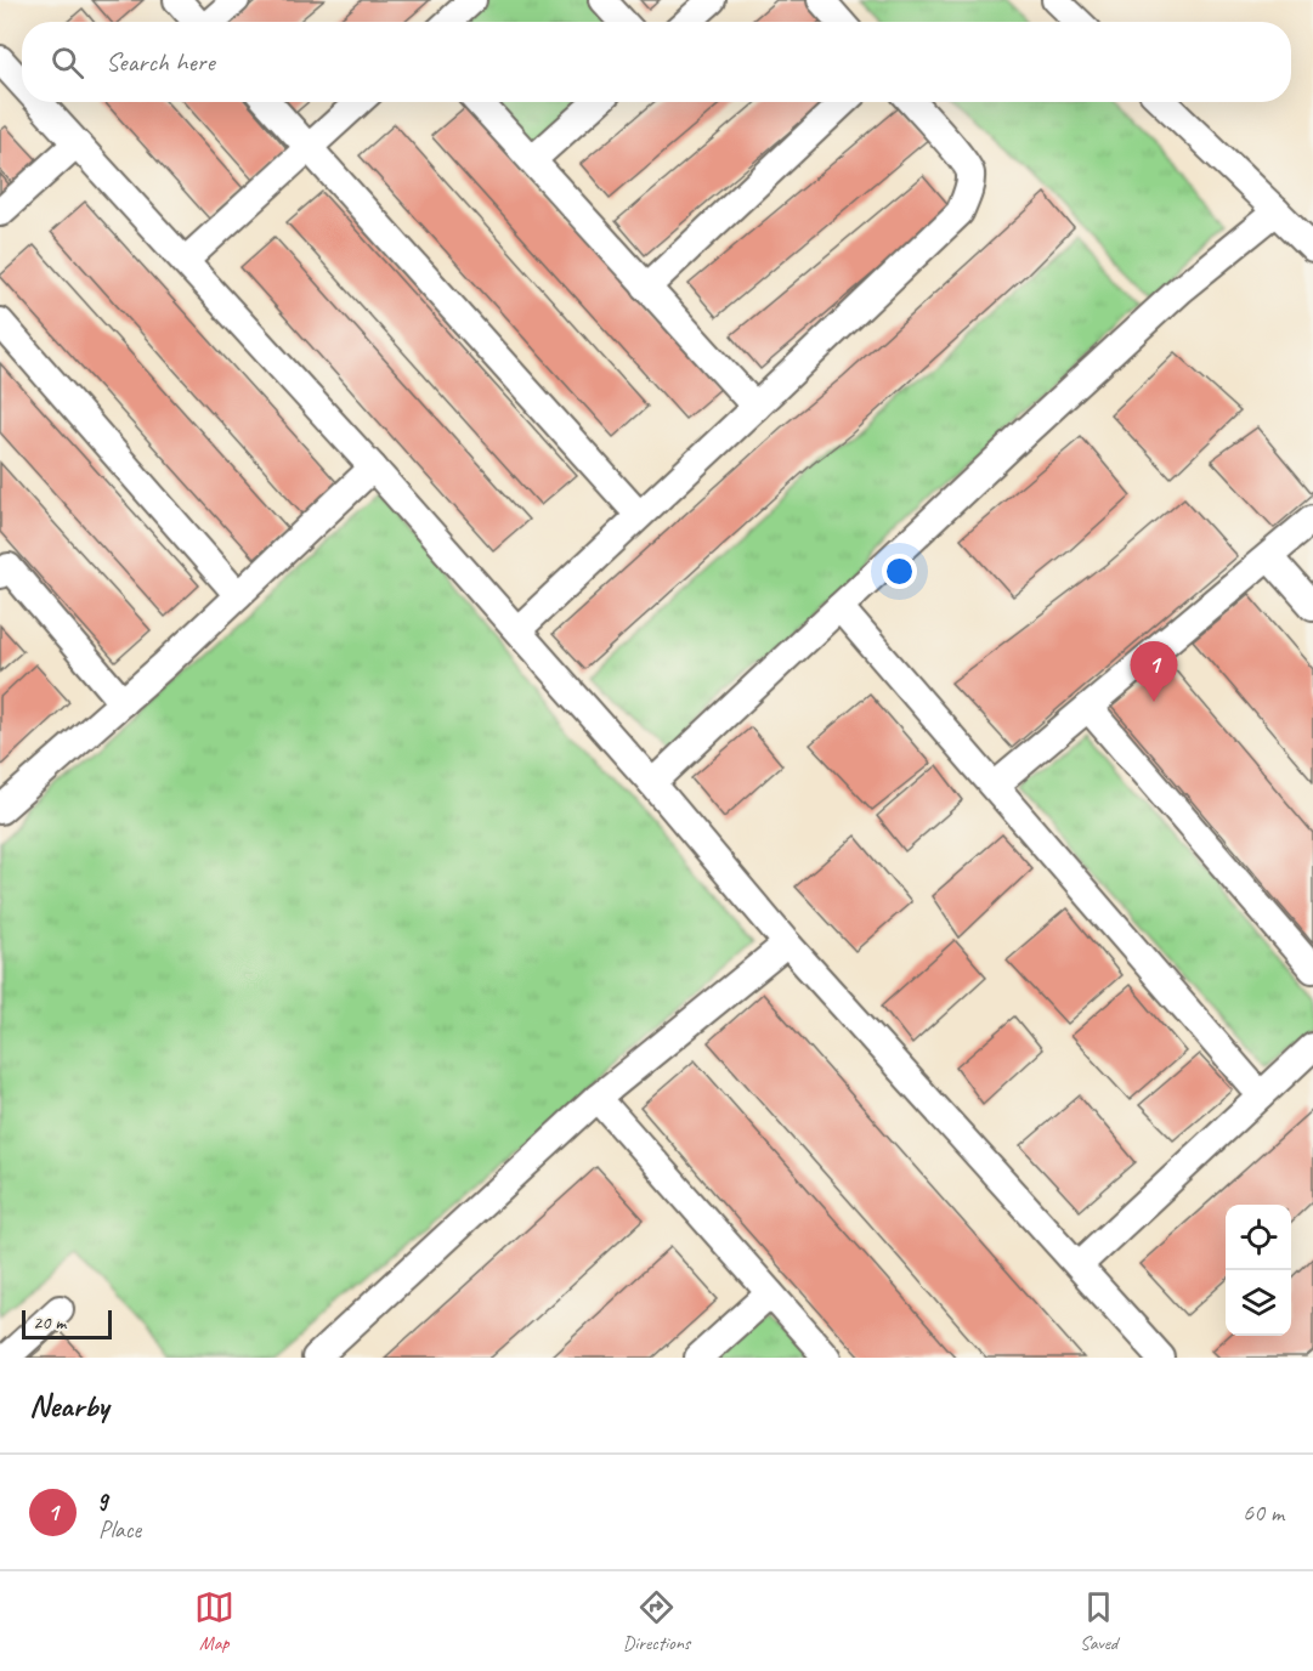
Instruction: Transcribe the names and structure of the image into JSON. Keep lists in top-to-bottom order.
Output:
{
  "scale_bar": "20 m",
  "page": {
    "search": "Search here",
    "pins": "1",
    "scale": "20 m",
    "heading": "Nearby",
    "list": [
      {
        "mark": "1",
        "name": "g",
        "note": "Place",
        "value": "60 m"
      }
    ],
    "nav": ["Map", "Directions", "Saved"]
  }
}
